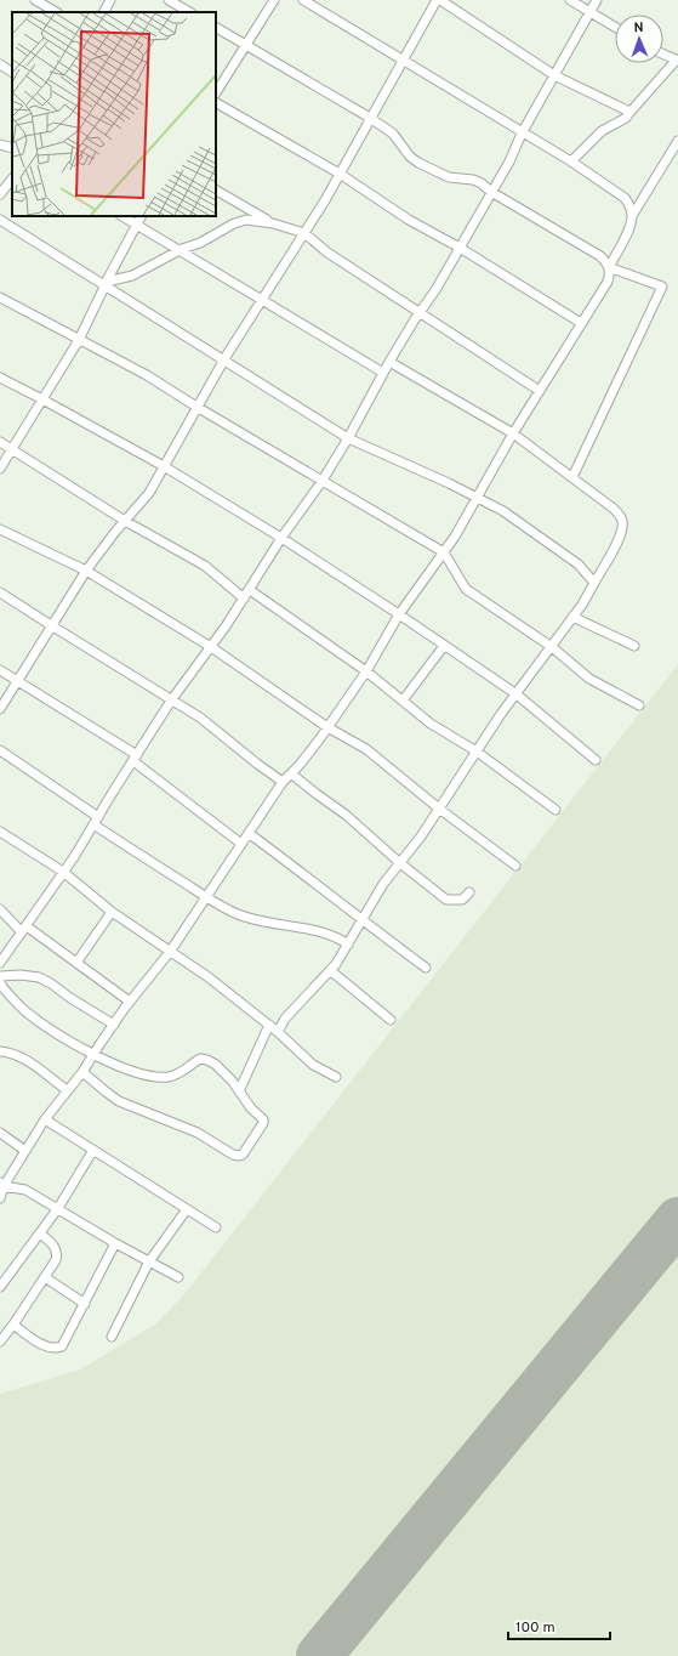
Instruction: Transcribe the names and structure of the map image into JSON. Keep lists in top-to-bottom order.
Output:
{
  "scale_bar": "100 m",
  "north": "top"
}
